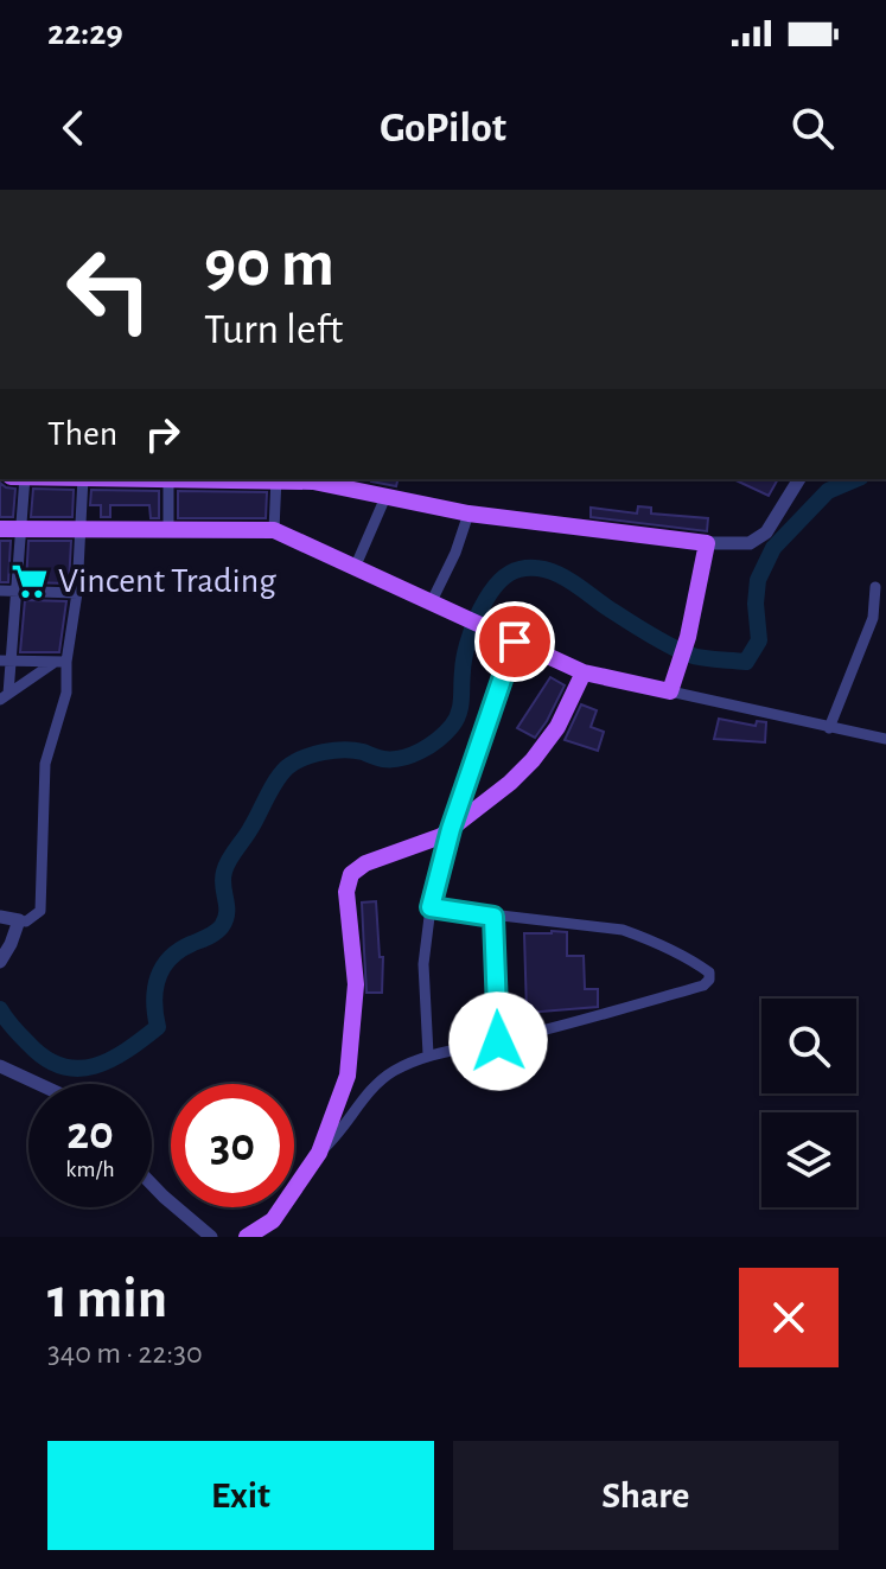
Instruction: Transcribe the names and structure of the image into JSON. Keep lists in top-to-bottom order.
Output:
{
  "places": {
    "supermarket": ["Vincent Trading"]
  },
  "page": {
    "status": "22:29",
    "header": "GoPilot",
    "turn": ["90 m", "Turn left"],
    "then": "Then",
    "speed": "20 km/h",
    "limit": "30",
    "heading": ["1 min", "340 m · 22:30"],
    "buttons": ["Exit", "Share"]
  }
}
